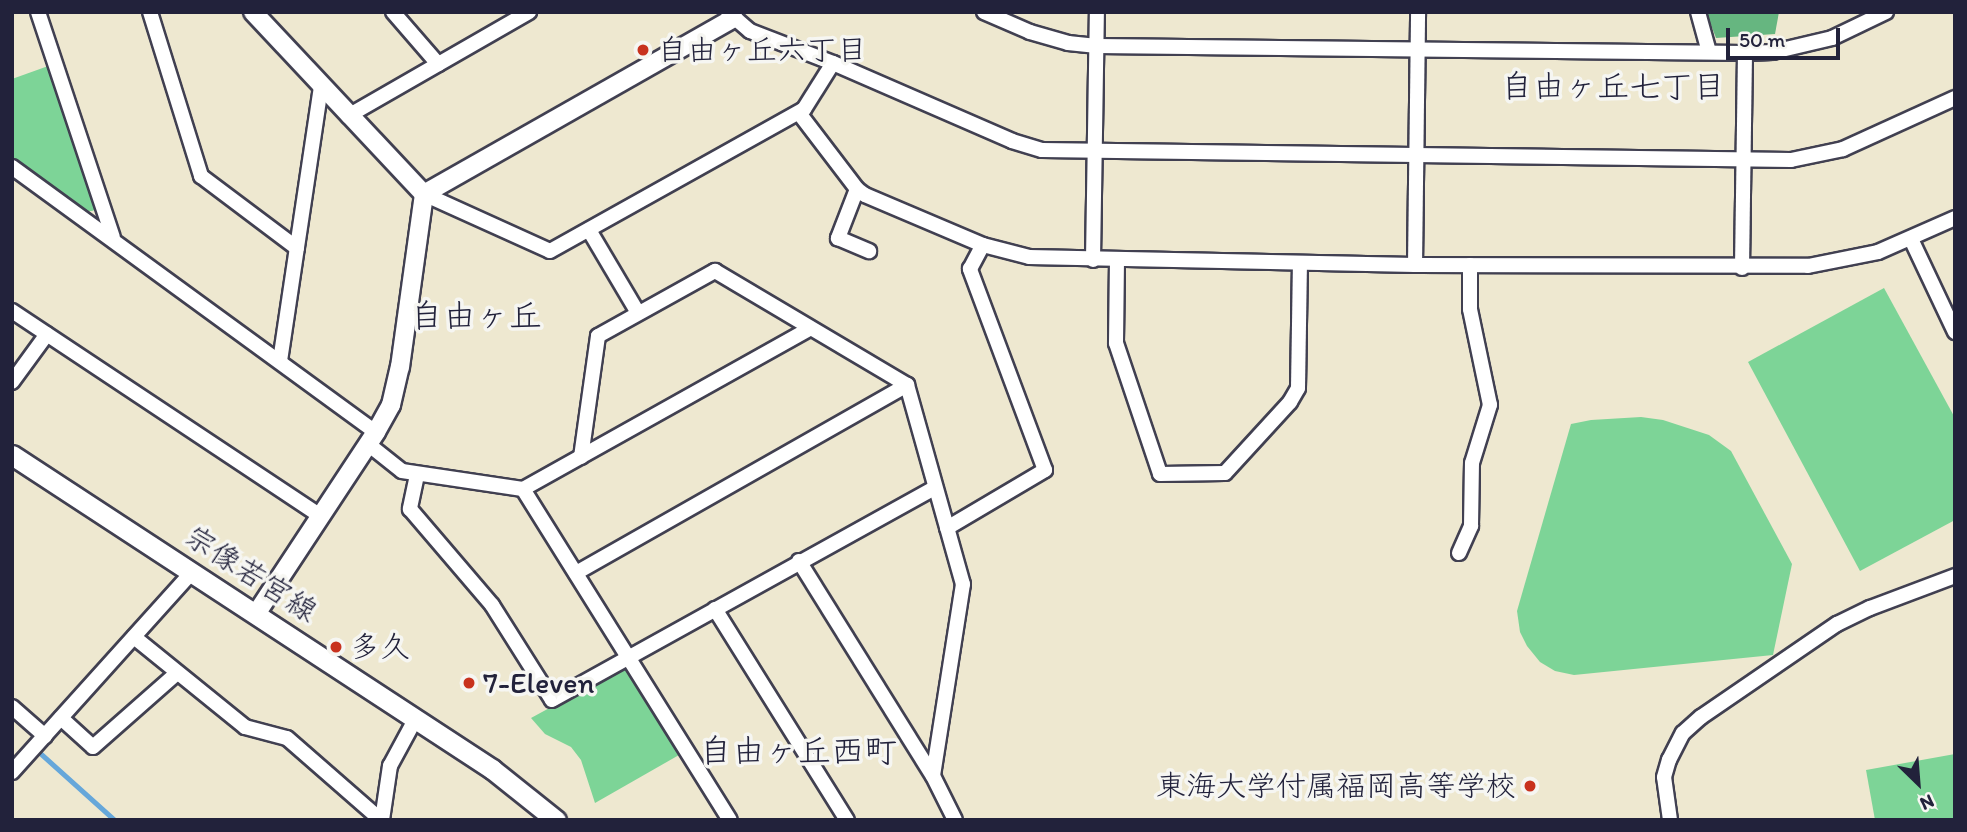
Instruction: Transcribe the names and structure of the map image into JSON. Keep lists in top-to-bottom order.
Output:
{
  "streets": {
    "main road": ["宗像若宮線"]
  },
  "districts": ["自由ヶ丘七丁目", "自由ヶ丘", "自由ヶ丘西町"],
  "places": [
    "自由ヶ丘六丁目",
    "多久",
    "7-Eleven",
    "東海大学付属福岡高等学校"
  ],
  "scale_bar": "50 m",
  "north": "bottom right"
}
